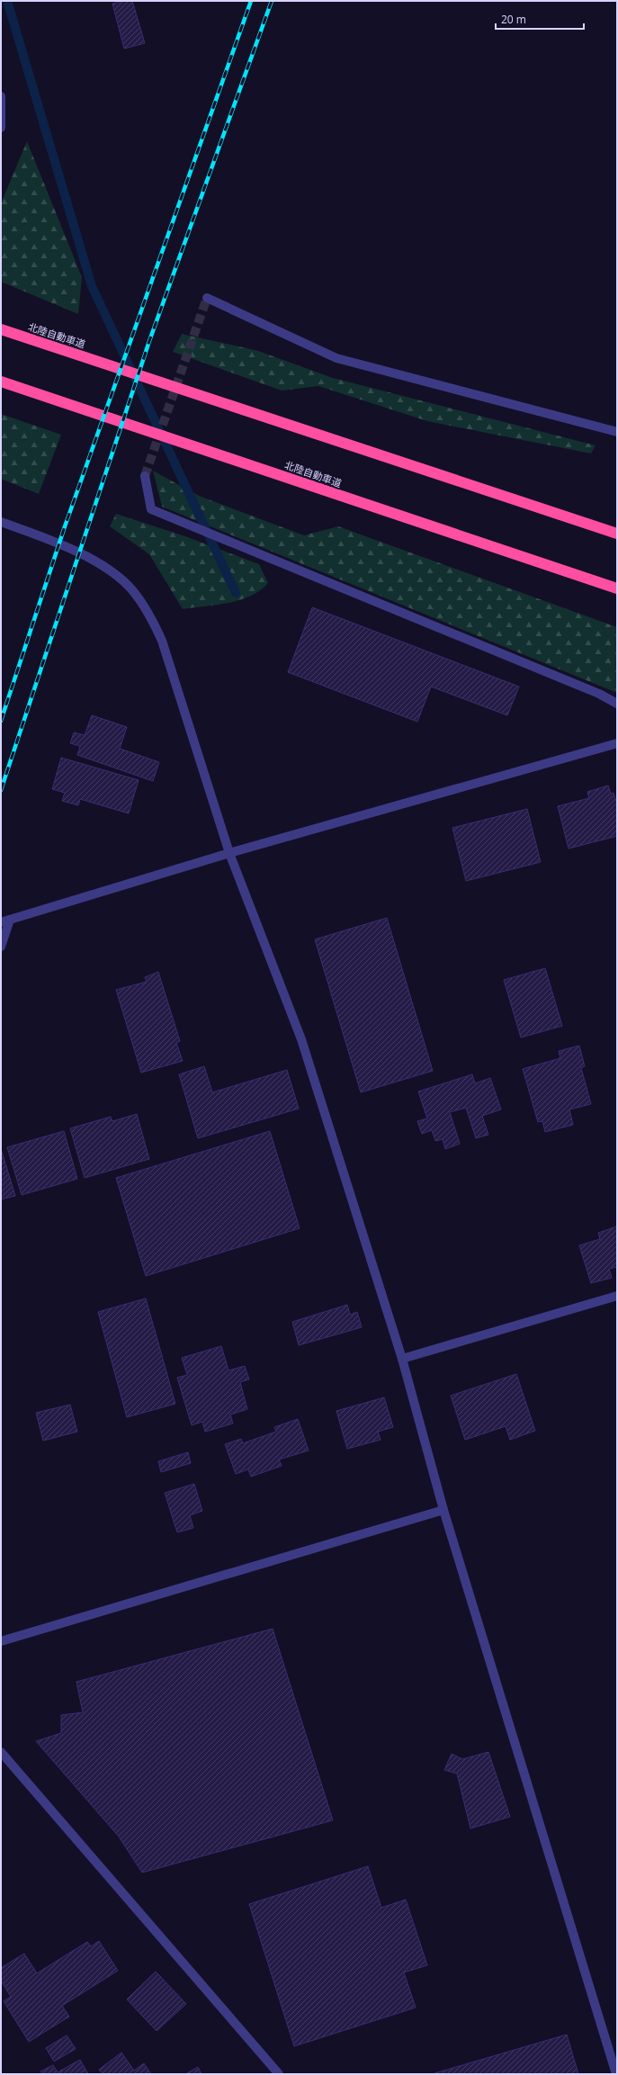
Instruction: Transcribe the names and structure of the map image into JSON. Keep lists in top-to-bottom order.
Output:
{
  "streets": {
    "highway": ["北陸自動車道"]
  },
  "scale_bar": "20 m"
}
